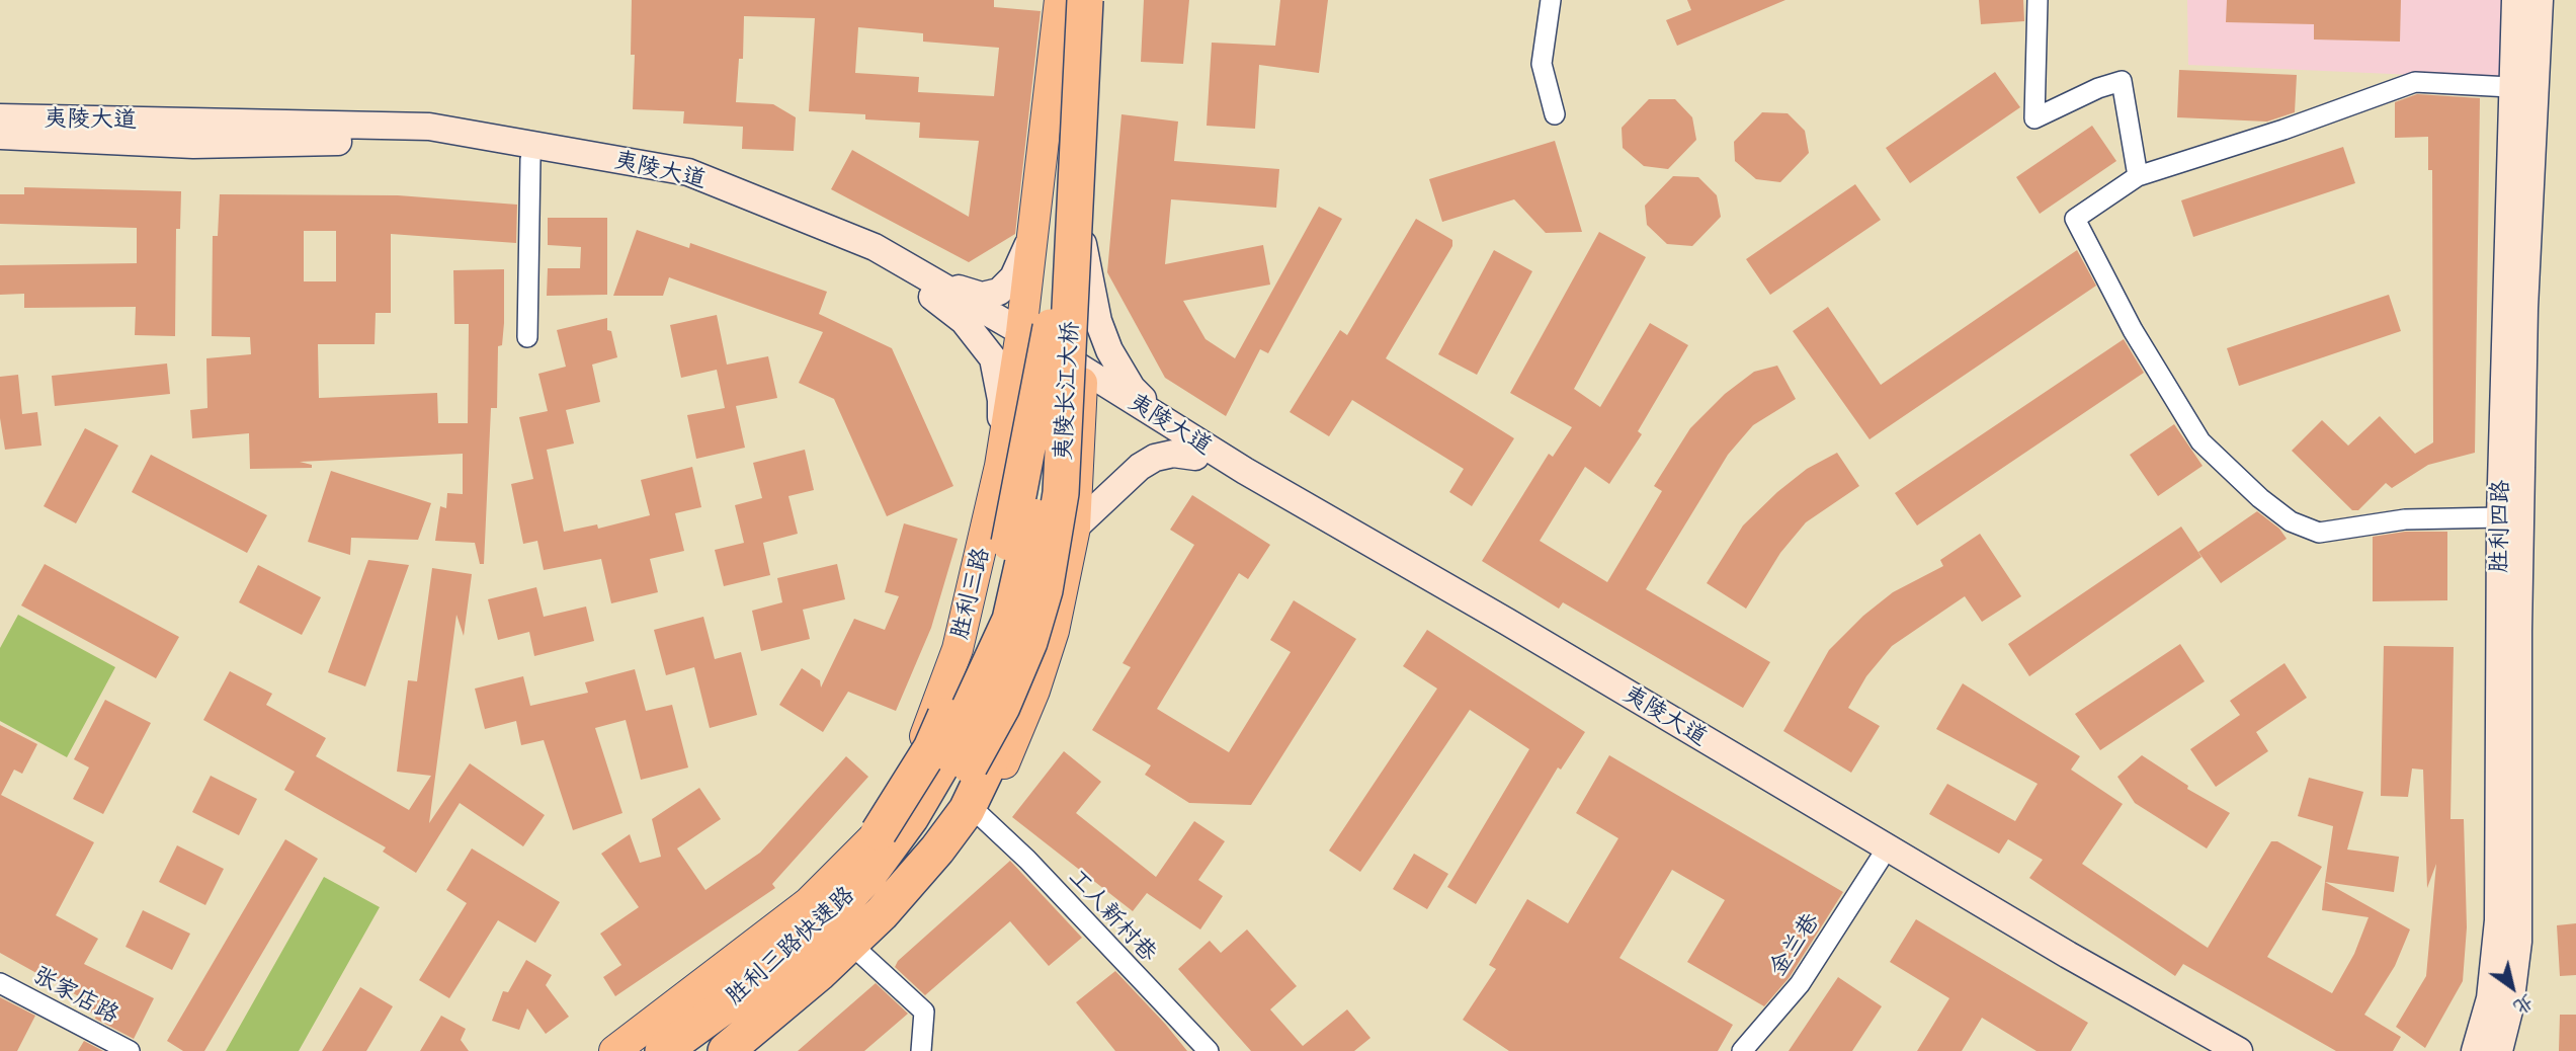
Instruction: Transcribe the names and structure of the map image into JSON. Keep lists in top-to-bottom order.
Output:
{
  "streets": {
    "highway": ["夷陵长江大桥", "胜利三路快速路"],
    "main road": ["夷陵大道", "胜利四路", "胜利三路"],
    "street": ["工人新村巷", "金兰巷", "张家店路"]
  },
  "crossings": [
    ["夷陵大道", "夷陵长江大桥"],
    ["夷陵大道", "胜利三路"],
    ["夷陵大道", "金兰巷"],
    ["夷陵长江大桥", "胜利三路"],
    ["夷陵长江大桥", "胜利三路快速路"]
  ],
  "north": "bottom right"
}
